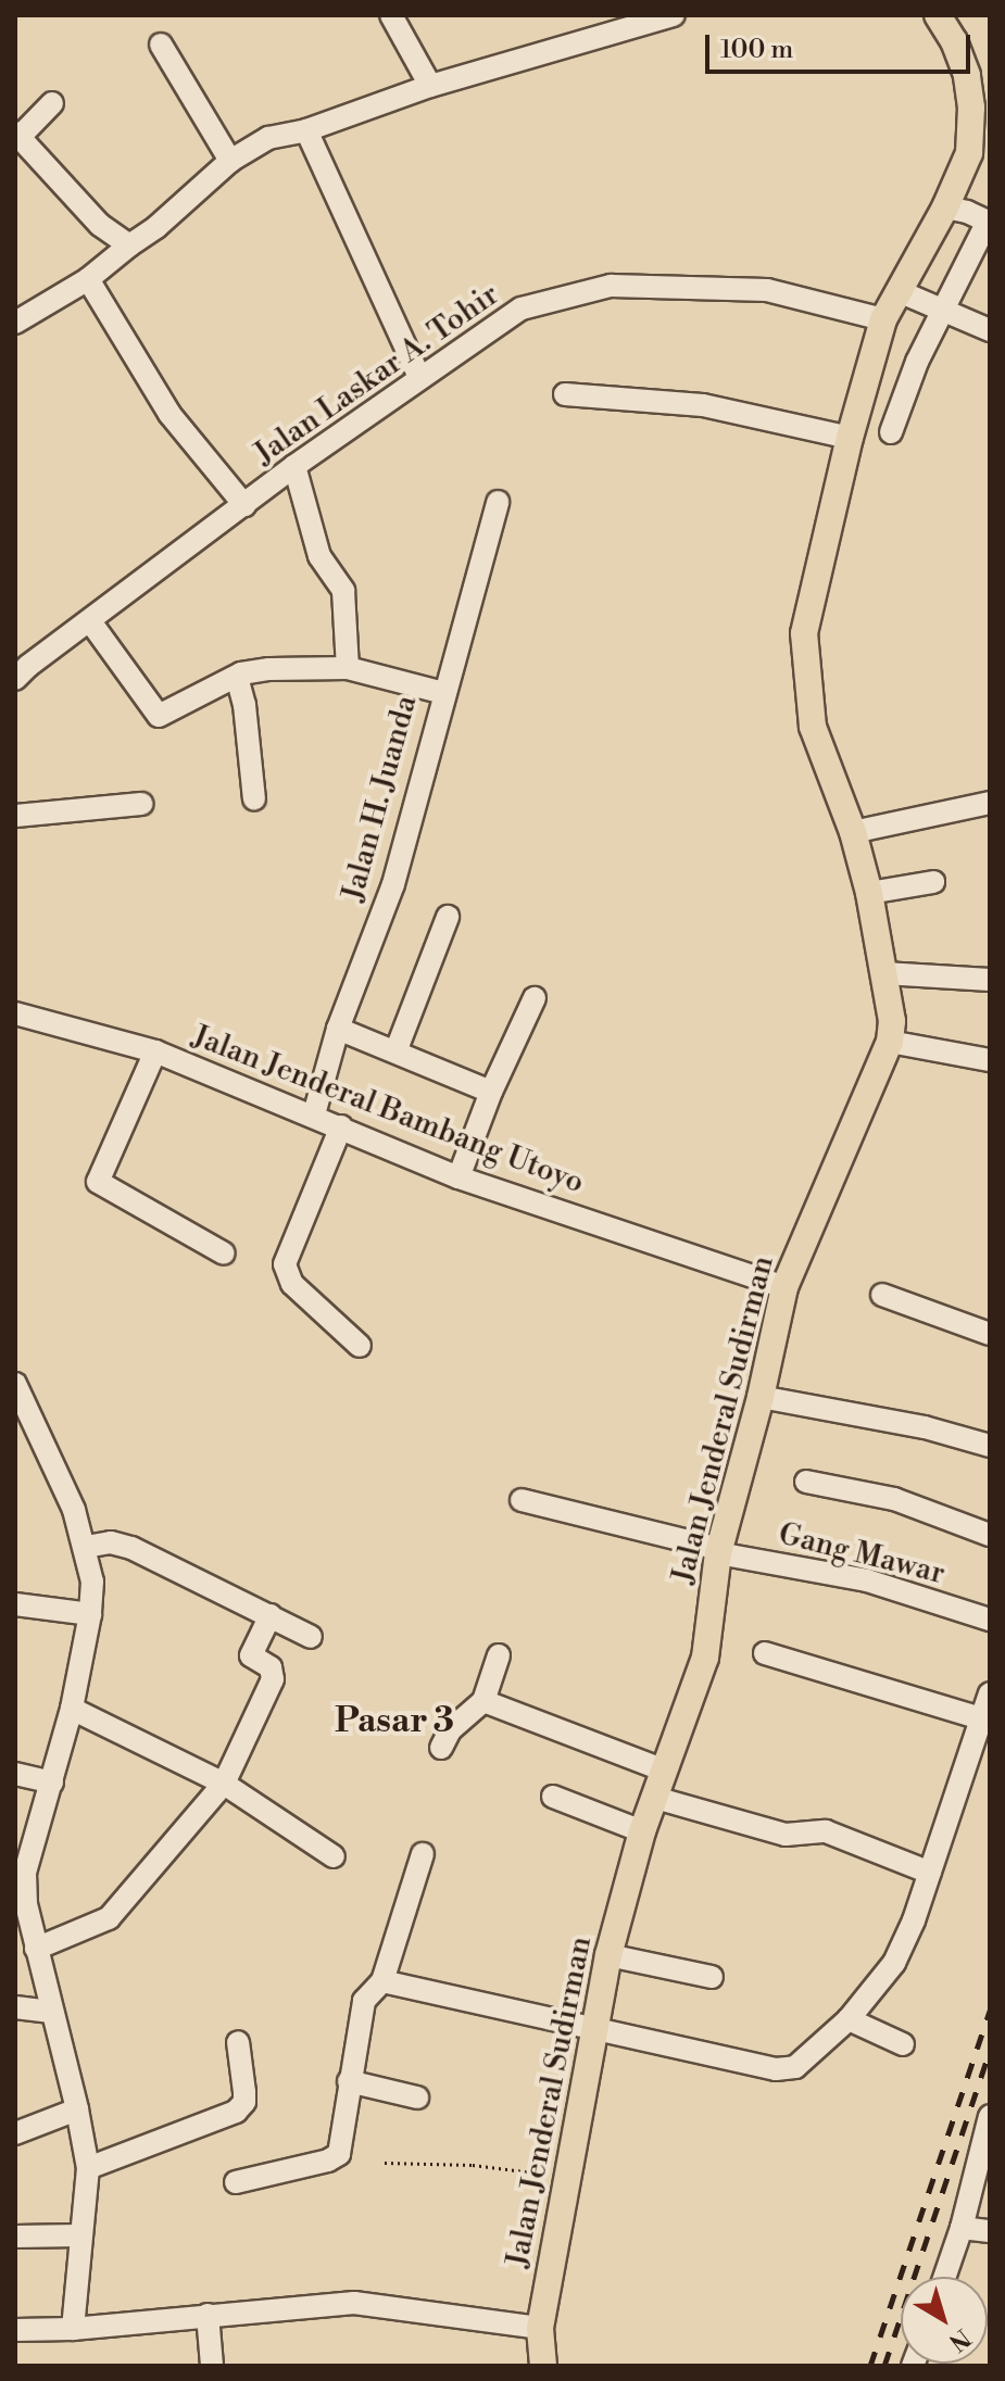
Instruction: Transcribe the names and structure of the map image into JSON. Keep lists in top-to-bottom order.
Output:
{
  "streets": {
    "main road": ["Jalan Jenderal Sudirman"],
    "street": [
      "Jalan Laskar A. Tohir",
      "Jalan H. Juanda",
      "Jalan Jenderal Bambang Utoyo",
      "Gang Mawar"
    ]
  },
  "crossings": [
    ["Jalan Laskar A. Tohir", "Jalan H. Juanda"],
    ["Jalan Laskar A. Tohir", "Jalan Jenderal Sudirman"],
    ["Jalan H. Juanda", "Jalan Jenderal Bambang Utoyo"],
    ["Jalan Jenderal Bambang Utoyo", "Jalan Jenderal Sudirman"],
    ["Jalan Jenderal Sudirman", "Gang Mawar"]
  ],
  "districts": ["Pasar 3"],
  "scale_bar": "100 m",
  "north": "bottom right"
}
